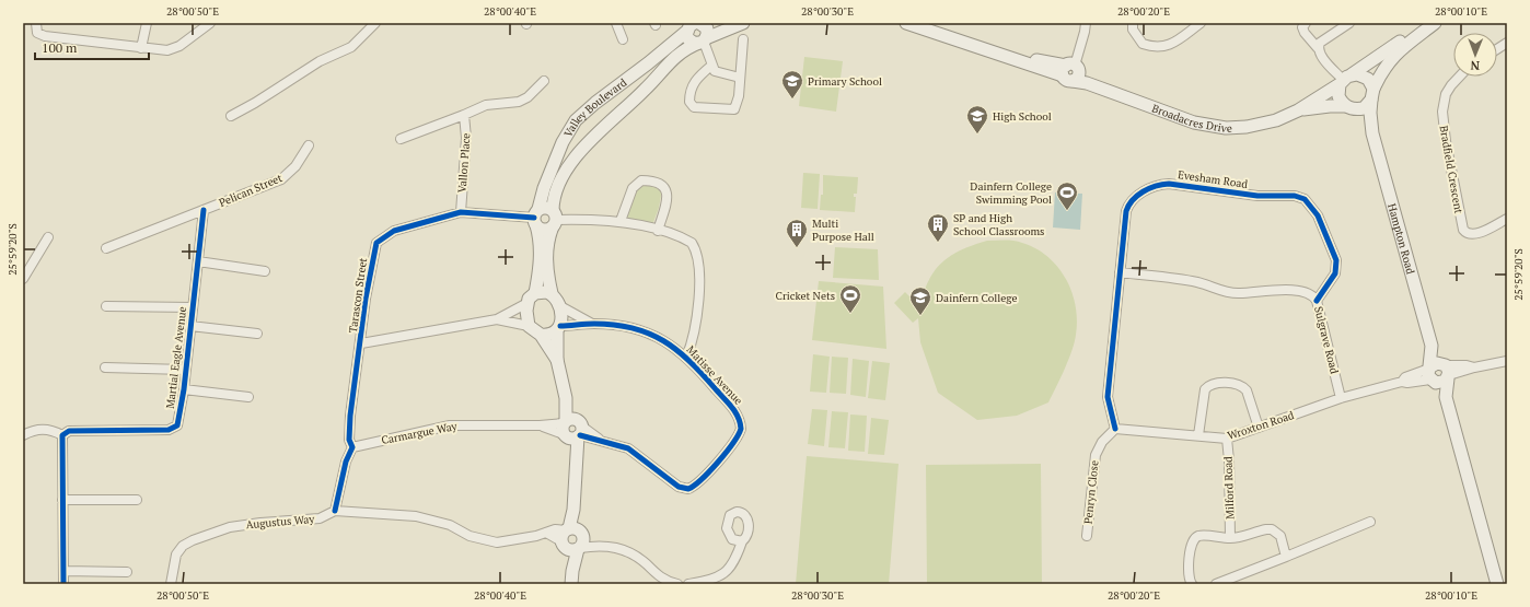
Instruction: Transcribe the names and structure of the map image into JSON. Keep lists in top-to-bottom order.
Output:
{
  "streets": {
    "street": [
      "Valley Boulevard",
      "Broadacres Drive",
      "Vallon Place",
      "Bradfield Crescent",
      "Evesham Road",
      "Pelican Street",
      "Hampton Road",
      "Tarascon Street",
      "Sulgrave Road",
      "Martial Eagle Avenue",
      "Matisse Avenue",
      "Wroxton Road",
      "Carmargue Way",
      "Milford Road",
      "Penryn Close",
      "Augustus Way"
    ]
  },
  "crossings": [
    ["Valley Boulevard", "Tarascon Street"],
    ["Valley Boulevard", "Matisse Avenue"],
    ["Broadacres Drive", "Hampton Road"],
    ["Vallon Place", "Tarascon Street"],
    ["Evesham Road", "Sulgrave Road"],
    ["Evesham Road", "Wroxton Road"],
    ["Evesham Road", "Penryn Close"],
    ["Pelican Street", "Martial Eagle Avenue"],
    ["Hampton Road", "Wroxton Road"],
    ["Tarascon Street", "Carmargue Way"],
    ["Tarascon Street", "Augustus Way"],
    ["Sulgrave Road", "Wroxton Road"],
    ["Matisse Avenue", "Carmargue Way"],
    ["Wroxton Road", "Milford Road"],
    ["Wroxton Road", "Penryn Close"]
  ],
  "places": {
    "school or university": ["Primary School", "High School", "Dainfern College"],
    "sports": ["Dainfern College Swimming Pool", "Cricket Nets"],
    "building": ["SP and High School Classrooms", "Multi Purpose Hall"]
  },
  "scale_bar": "100 m",
  "north": "bottom",
  "coordinates": [
    "28°00'50\"E",
    "28°00'40\"E",
    "28°00'30\"E",
    "28°00'20\"E",
    "28°00'10\"E",
    "25°59'20\"S"
  ]
}
